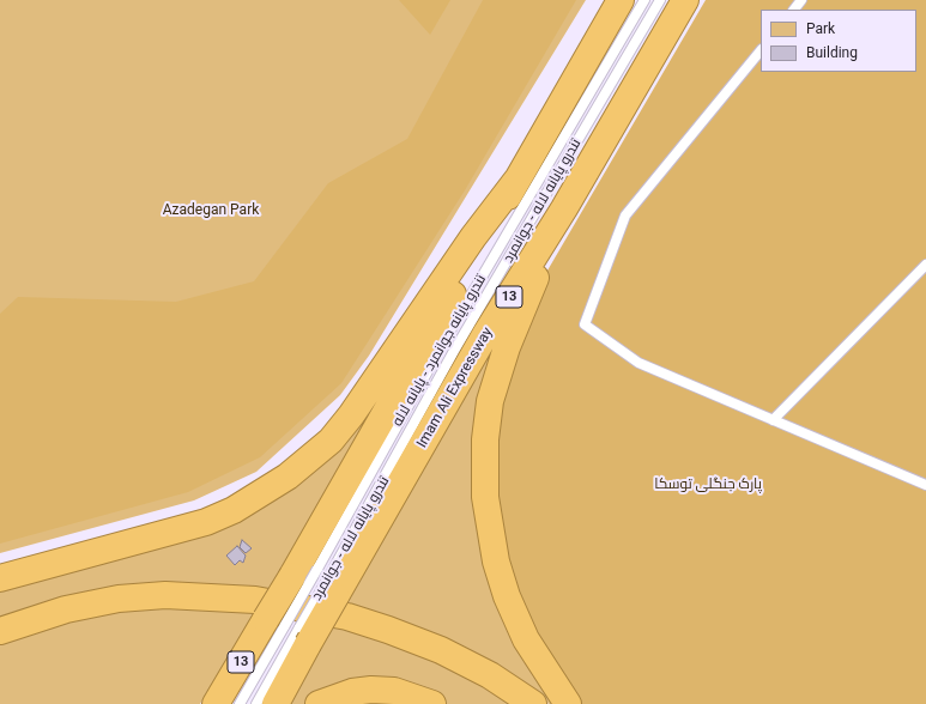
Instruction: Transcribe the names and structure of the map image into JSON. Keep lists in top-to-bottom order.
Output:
{
  "streets": {
    "highway": ["13", "Imam Ali Expressway"],
    "lane": ["تندرو پایانه لاله - جوانمرد", "تندرو پایانه جوانمرد - پایانه لاله"]
  },
  "crossings": [
    ["تندرو پایانه لاله - جوانمرد", "Imam Ali Expressway"],
    ["13", "تندرو پایانه جوانمرد - پایانه لاله"]
  ],
  "parks": ["Azadegan Park", "پارک جنگلی توسکا"],
  "legend": ["Park", "Building"]
}
